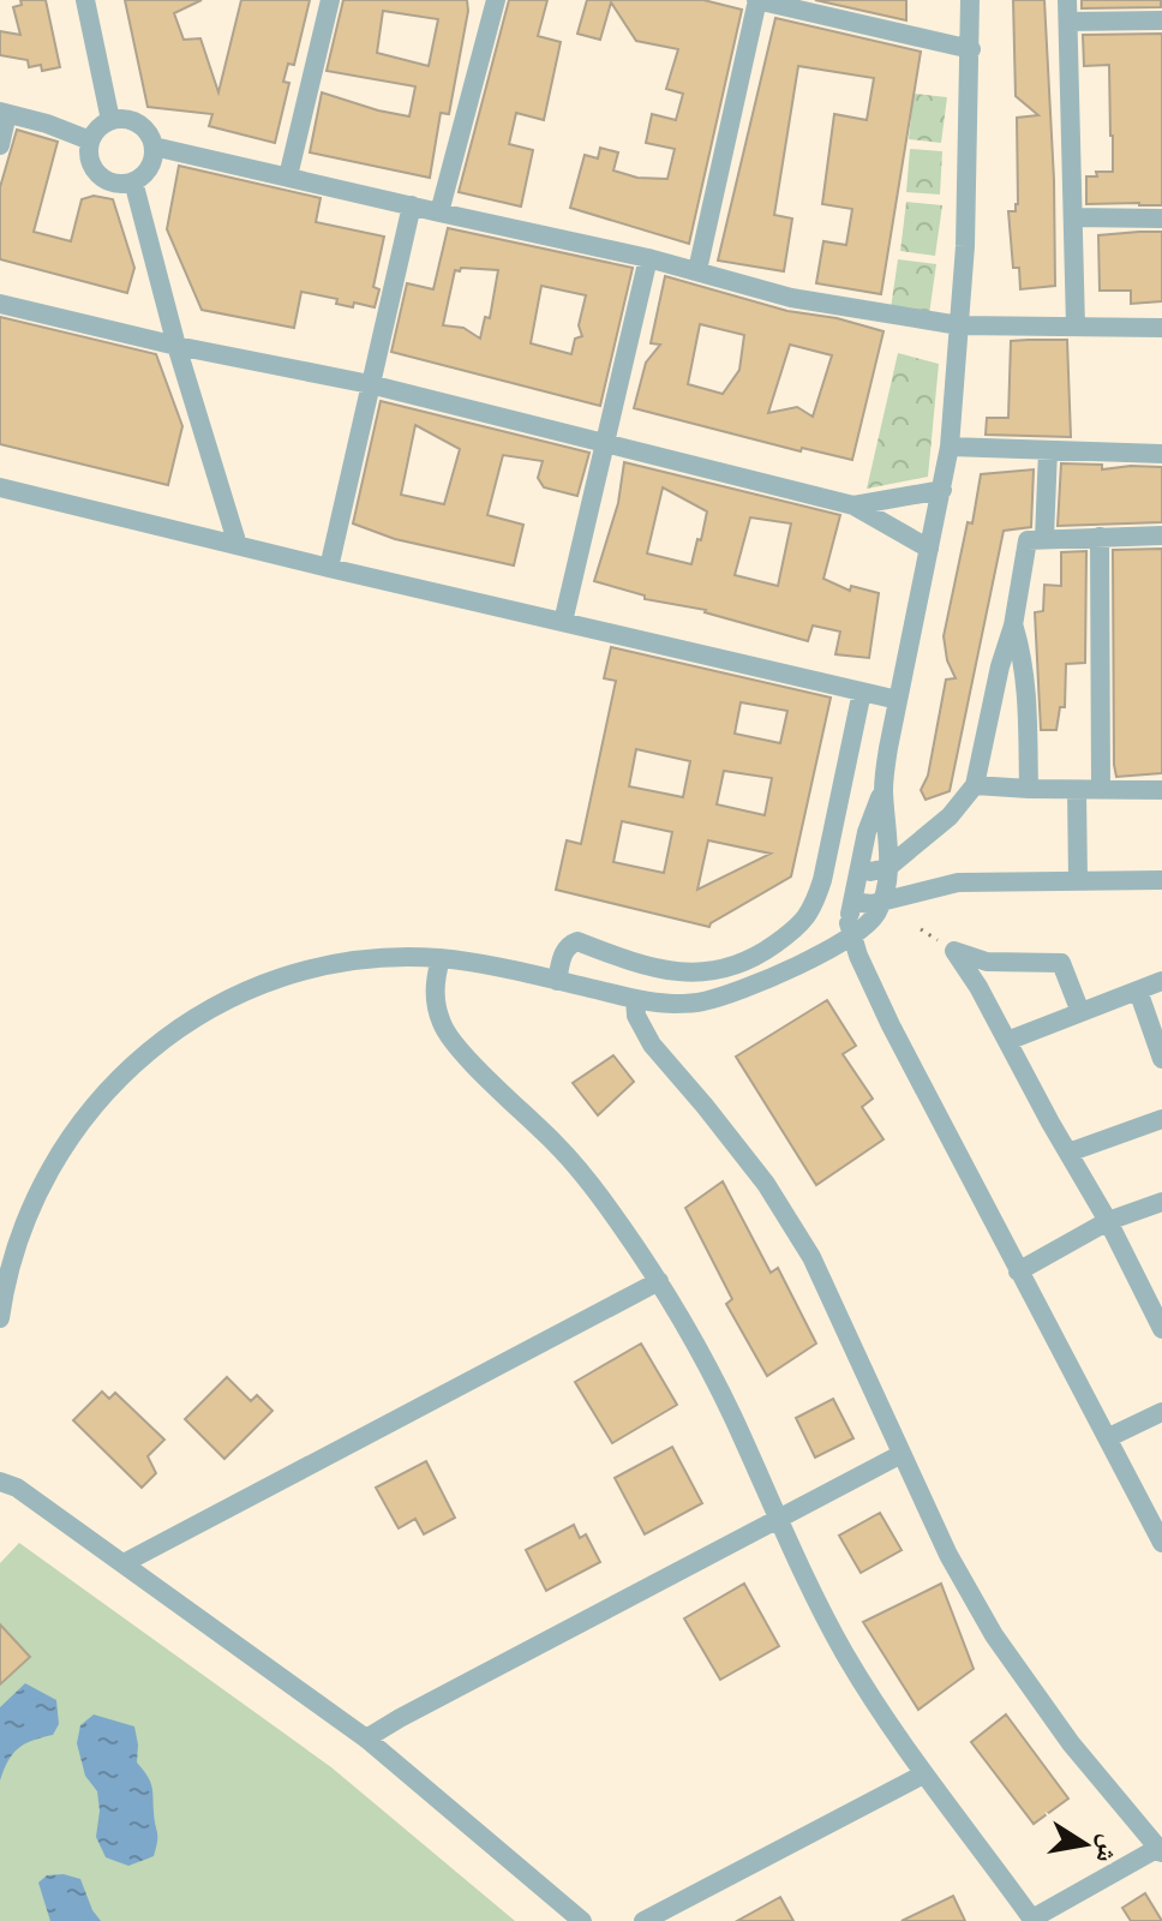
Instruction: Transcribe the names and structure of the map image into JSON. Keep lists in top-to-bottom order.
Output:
{
  "north": "right"
}
